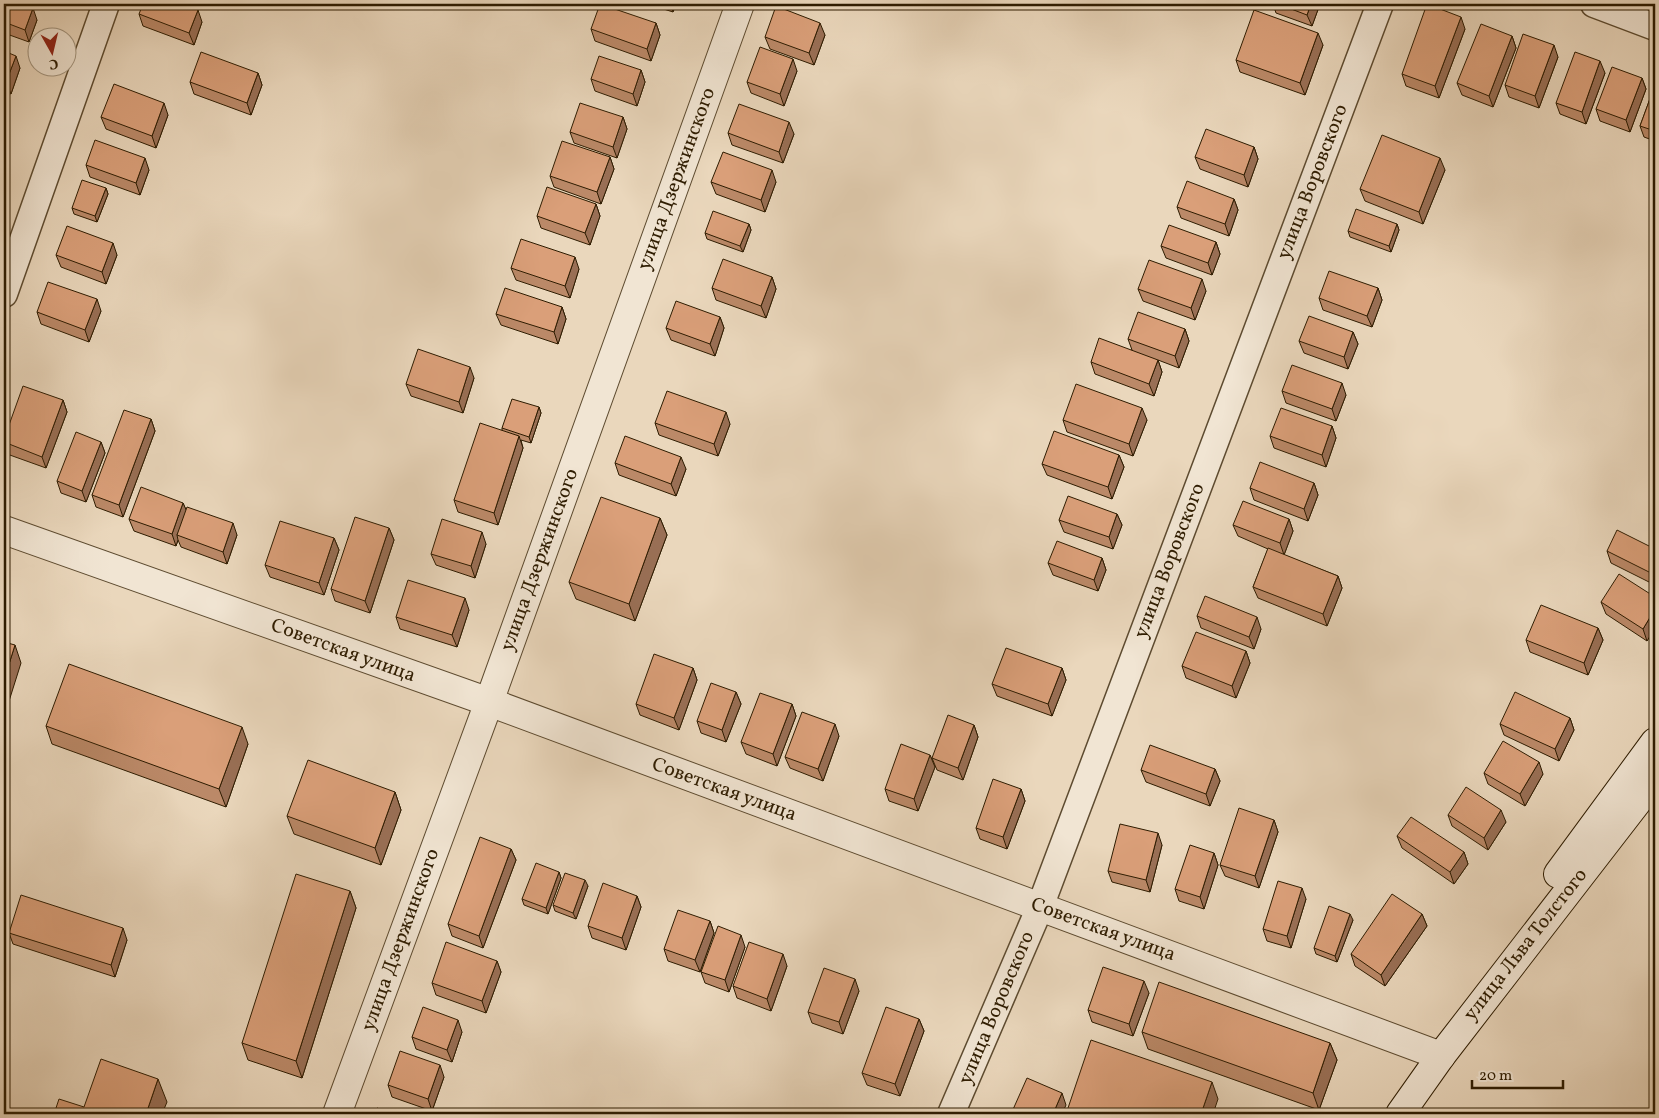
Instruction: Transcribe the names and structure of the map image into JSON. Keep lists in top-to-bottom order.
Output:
{
  "streets": {
    "street": [
      "улица Дзержинского",
      "улица Воровского",
      "Советская улица",
      "улица Льва Толстого"
    ]
  },
  "crossings": [
    ["улица Дзержинского", "Советская улица"],
    ["улица Воровского", "Советская улица"],
    ["Советская улица", "улица Льва Толстого"]
  ],
  "scale_bar": "20 m",
  "north": "bottom"
}
